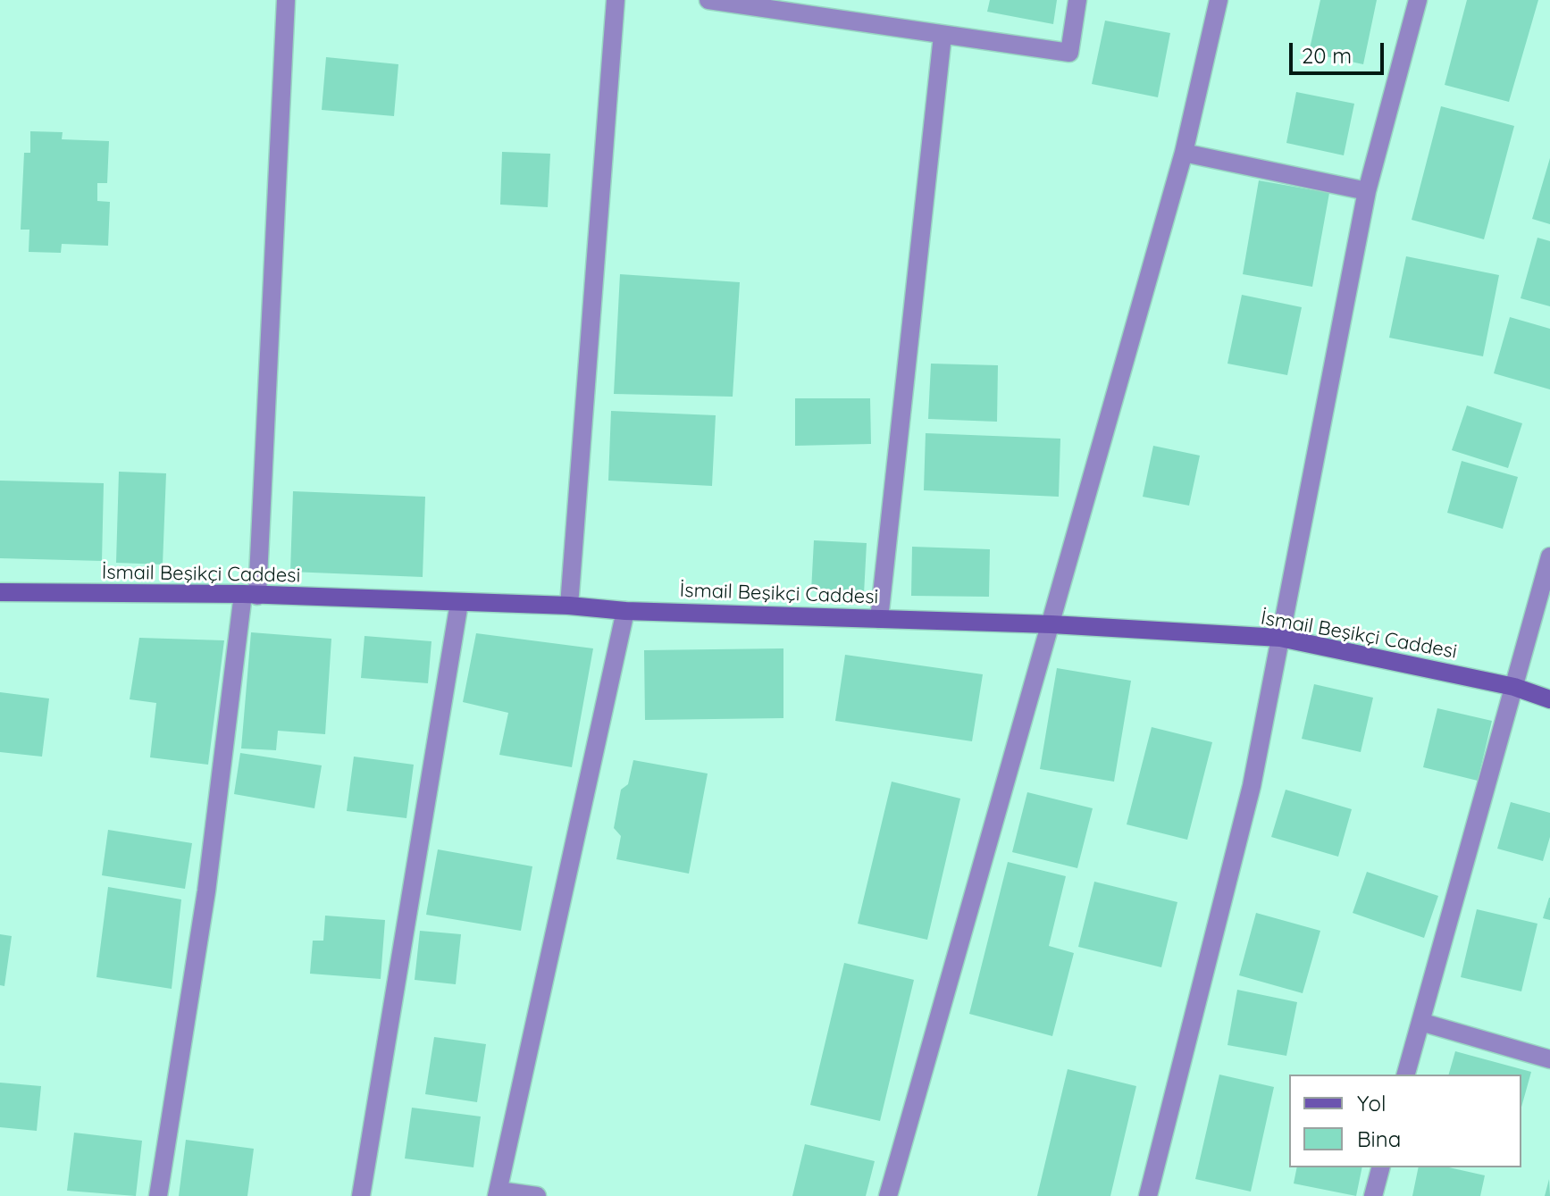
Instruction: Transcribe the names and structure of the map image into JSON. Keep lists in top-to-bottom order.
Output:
{
  "streets": {
    "street": ["İsmail Beşikçi Caddesi"]
  },
  "legend": ["Yol", "Bina"],
  "scale_bar": "20 m"
}
